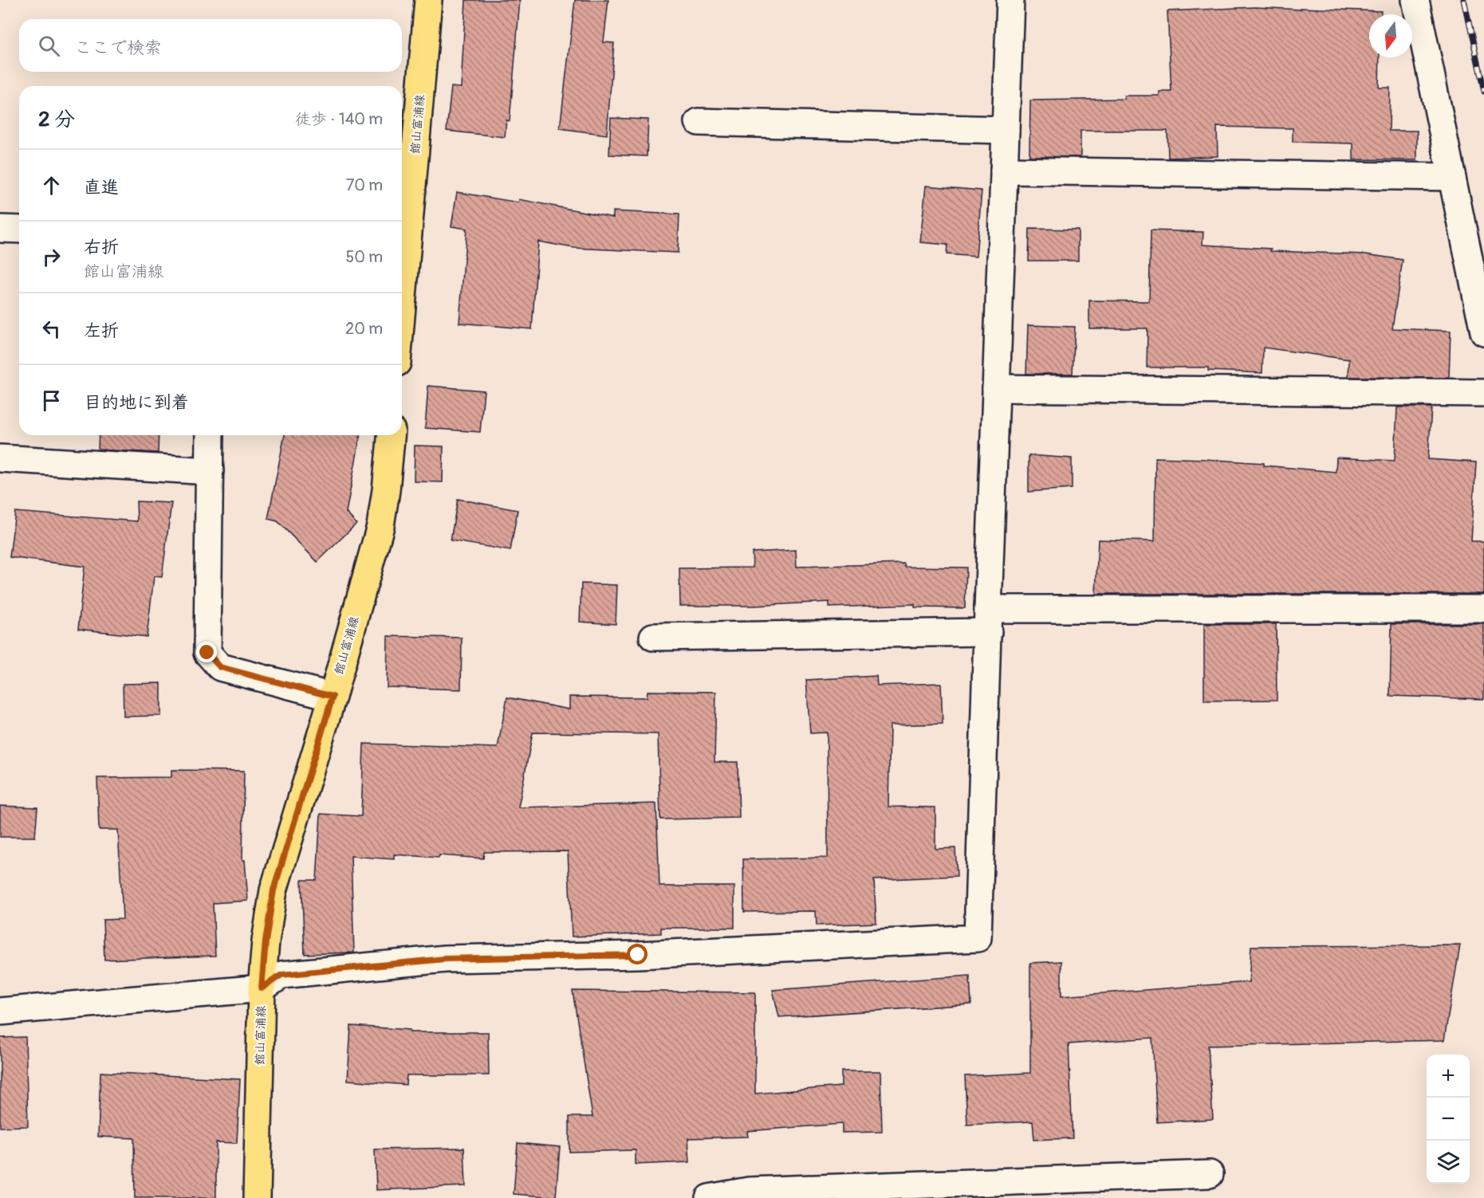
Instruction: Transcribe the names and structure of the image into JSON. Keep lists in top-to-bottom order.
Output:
{
  "streets": {
    "main road": ["館山富浦線"]
  },
  "north": "bottom",
  "page": {
    "search": "ここで検索",
    "heading": ["2 分", "徒歩 · 140 m"],
    "list": [
      ["直進", "70 m"],
      ["右折", "館山富浦線", "50 m"],
      ["左折", "20 m"],
      "目的地に到着"
    ],
    "map_buttons": ["+", "−"]
  }
}
